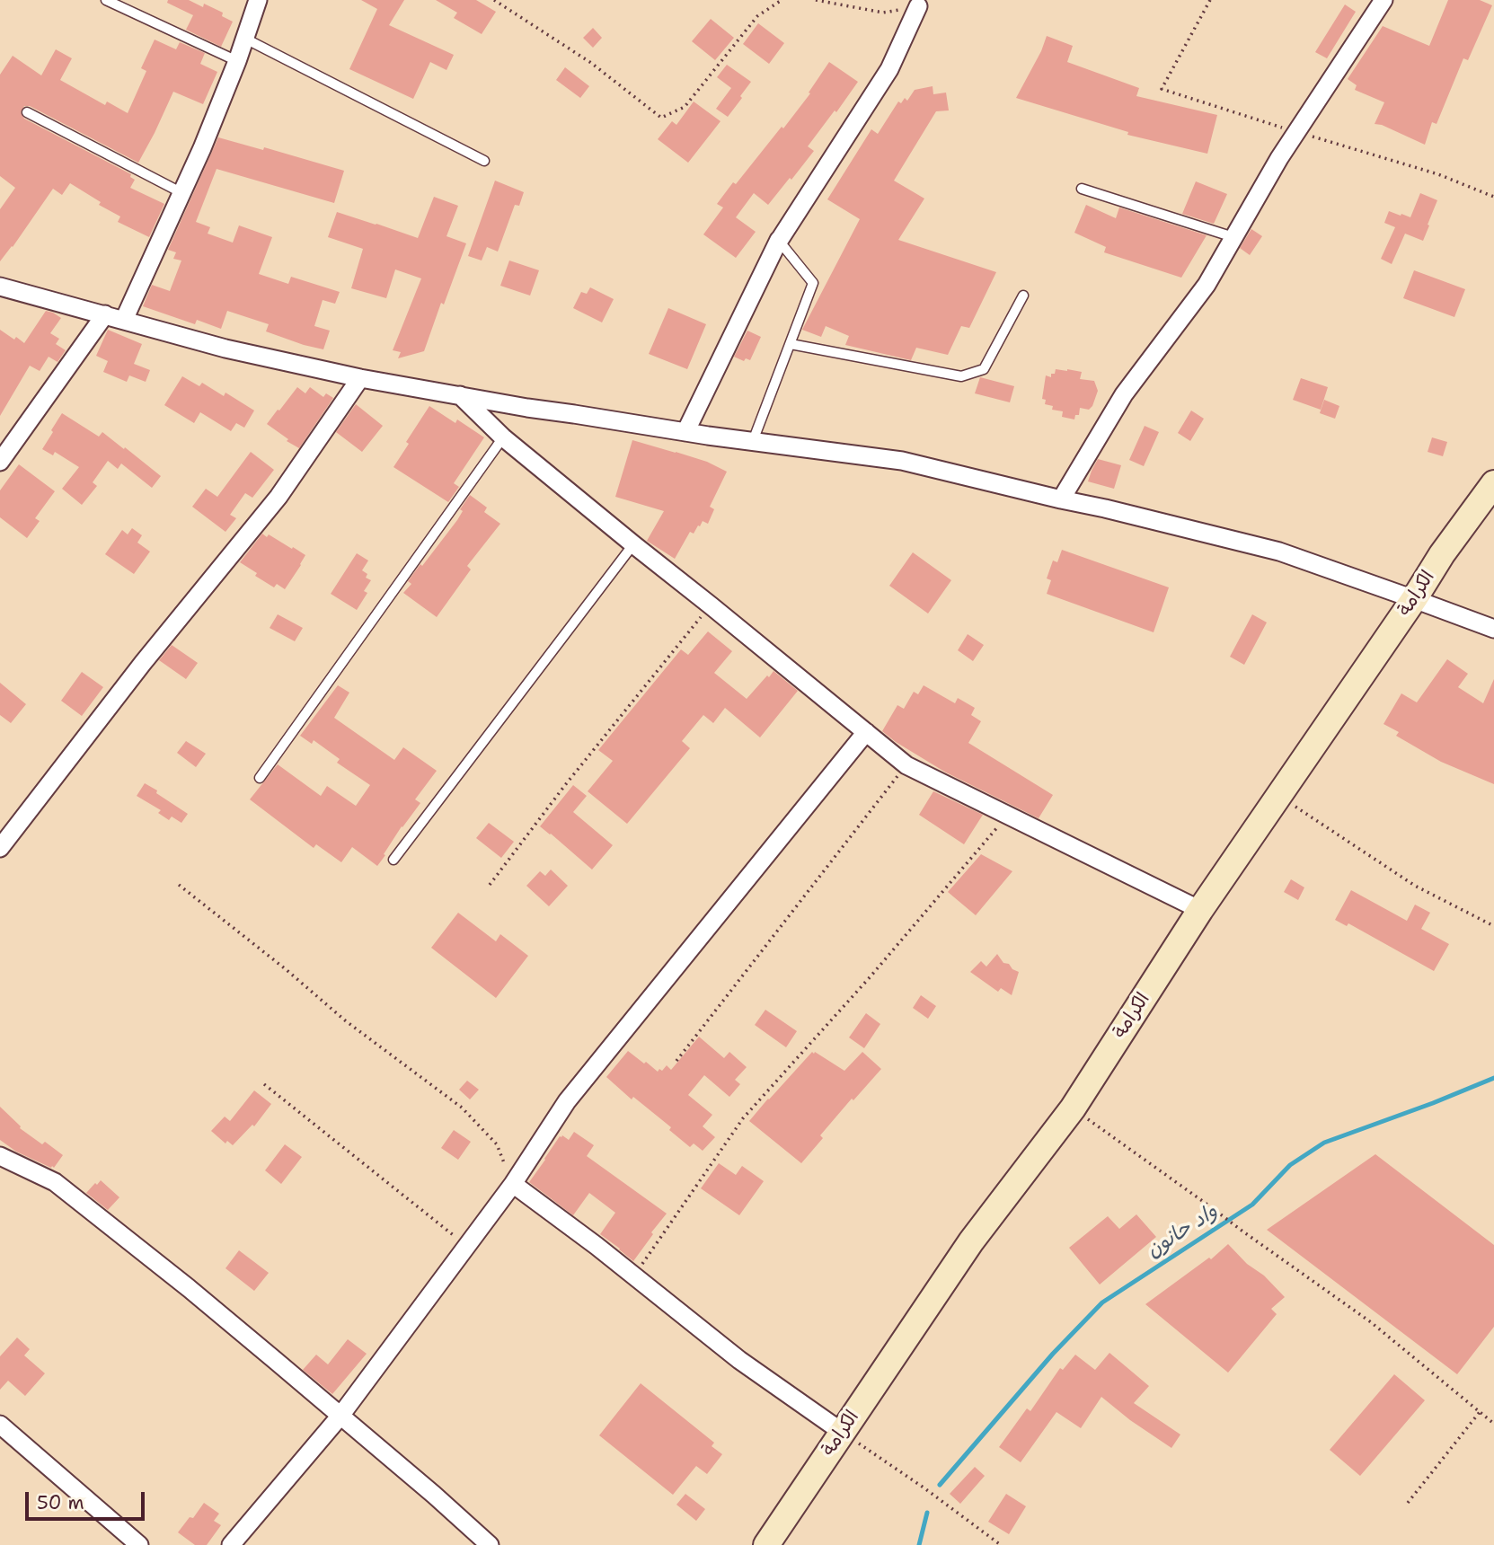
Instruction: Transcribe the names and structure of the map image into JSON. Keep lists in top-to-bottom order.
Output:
{
  "streets": {
    "main road": ["الكرامة"]
  },
  "water": ["واد حانون"],
  "scale_bar": "50 m"
}
